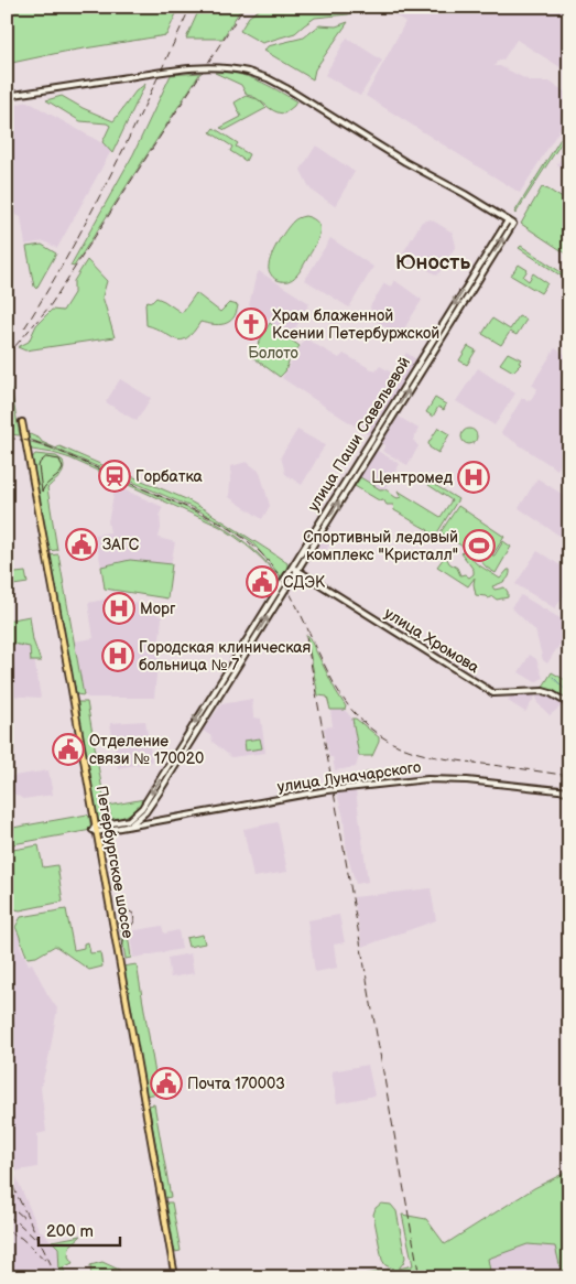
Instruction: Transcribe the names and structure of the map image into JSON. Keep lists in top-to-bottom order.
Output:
{
  "streets": {
    "main road": [
      "улица Паши Савельевой",
      "улица Хромова",
      "улица Луначарского",
      "Петербургское шоссе"
    ]
  },
  "crossings": [
    ["улица Паши Савельевой", "улица Хромова"],
    ["улица Паши Савельевой", "улица Луначарского"],
    ["улица Паши Савельевой", "Петербургское шоссе"]
  ],
  "districts": ["Юность"],
  "parks": ["Болото"],
  "places": {
    "church": ["Храм блаженной Ксении Петербуржской"],
    "station": ["Горбатка"],
    "hospital": ["Центромед", "Морг", "Городская клиническая больница № 7"],
    "public building": [
      "ЗАГС",
      "СДЭК",
      "Отделение связи № 170020",
      "Почта 170003"
    ],
    "sports": ["Спортивный ледовый комплекс \"Кристалл\""]
  },
  "scale_bar": "200 m"
}
